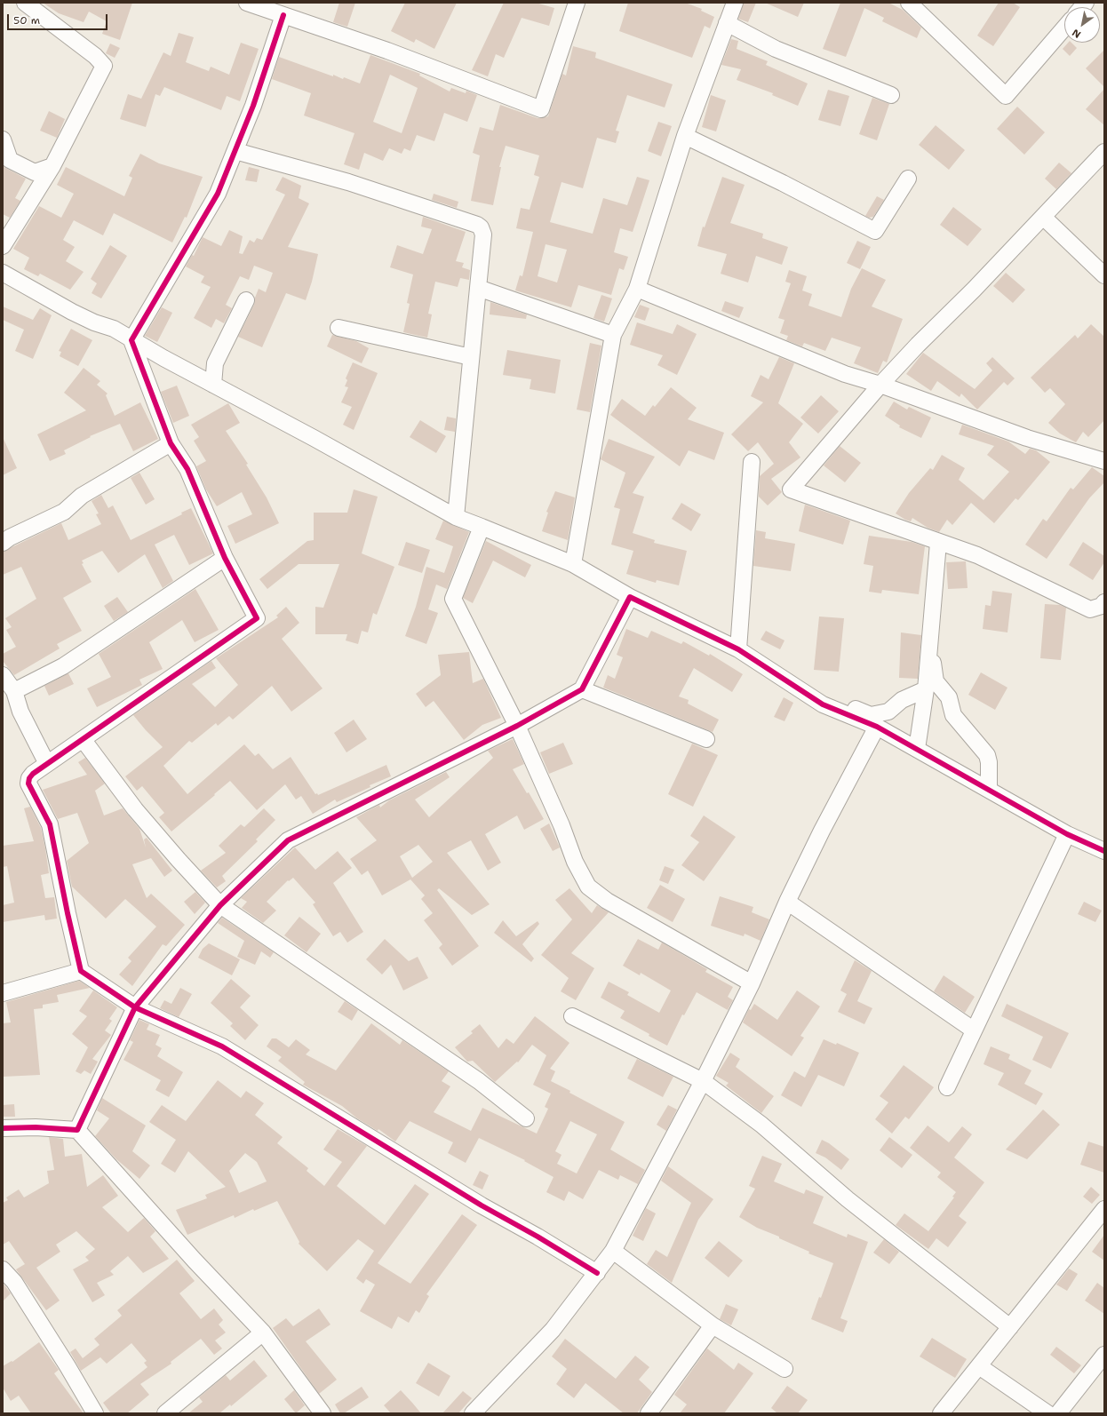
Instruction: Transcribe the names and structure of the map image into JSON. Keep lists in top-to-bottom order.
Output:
{
  "scale_bar": "50 m",
  "north": "bottom left"
}
